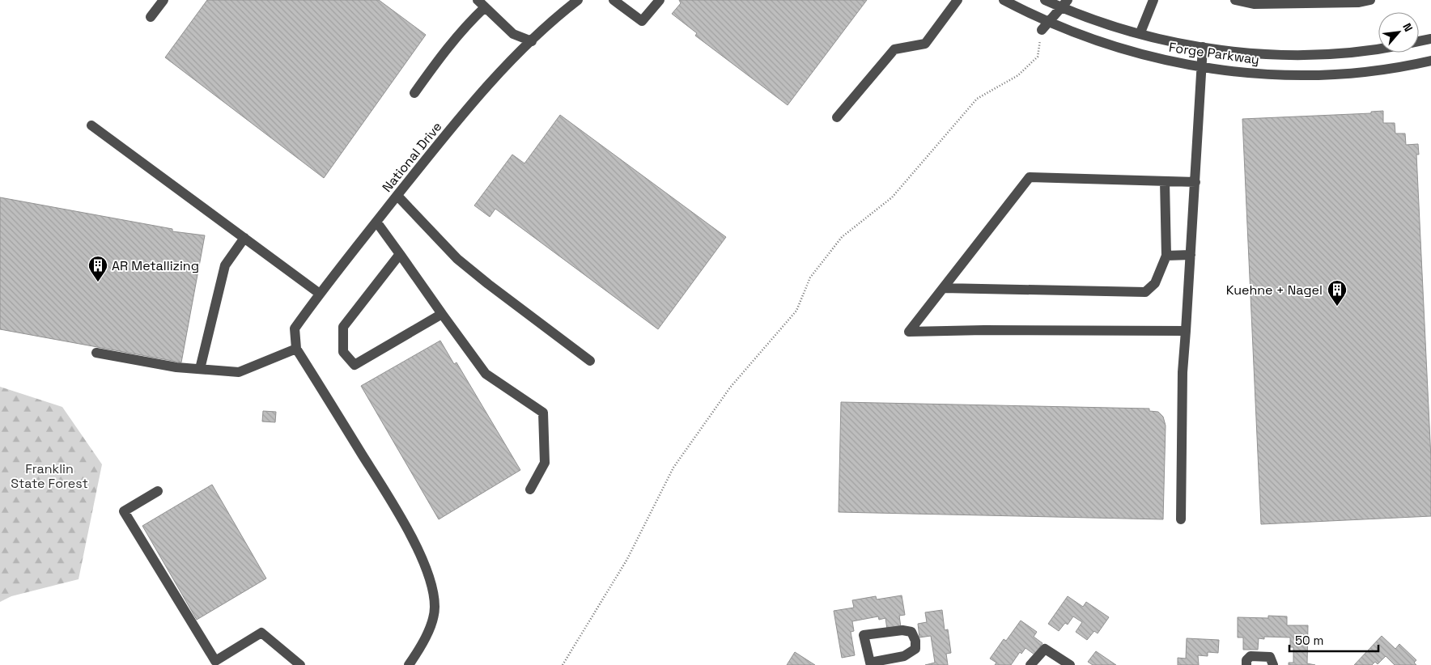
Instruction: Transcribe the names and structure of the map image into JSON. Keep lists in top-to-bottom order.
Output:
{
  "streets": {
    "street": ["Forge Parkway", "National Drive"]
  },
  "parks": ["Franklin State Forest"],
  "places": {
    "building": ["AR Metallizing", "Kuehne + Nagel"]
  },
  "scale_bar": "50 m",
  "north": "top right"
}
